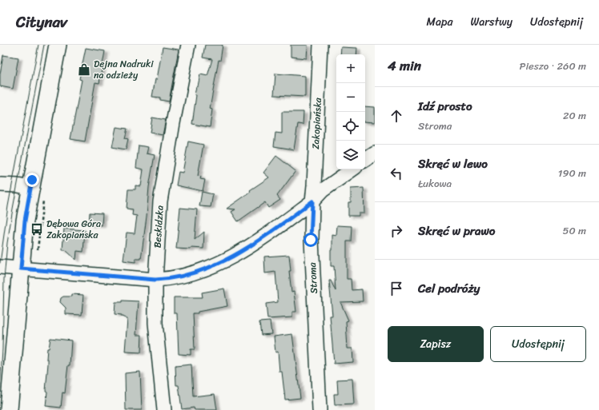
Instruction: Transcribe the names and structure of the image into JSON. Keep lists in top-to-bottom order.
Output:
{
  "streets": {
    "street": ["Zakopiańska", "Beskidzka", "Stroma"]
  },
  "crossings": [
    ["Zakopiańska", "Stroma"]
  ],
  "places": {
    "shop": ["Dejna Nadruki na odzieży"],
    "bus stop": ["Dębowa Góra Zakopiańska"]
  },
  "page": {
    "header": "Citynav",
    "nav": ["Mapa", "Warstwy", "Udostępnij"],
    "heading": ["4 min", "Pieszo · 260 m"],
    "map_buttons": ["+", "−"],
    "list": [
      ["Idź prosto", "Stroma", "20 m"],
      ["Skręć w lewo", "Łukowa", "190 m"],
      ["Skręć w prawo", "50 m"],
      "Cel podróży"
    ],
    "buttons": ["Zapisz", "Udostępnij"]
  }
}
